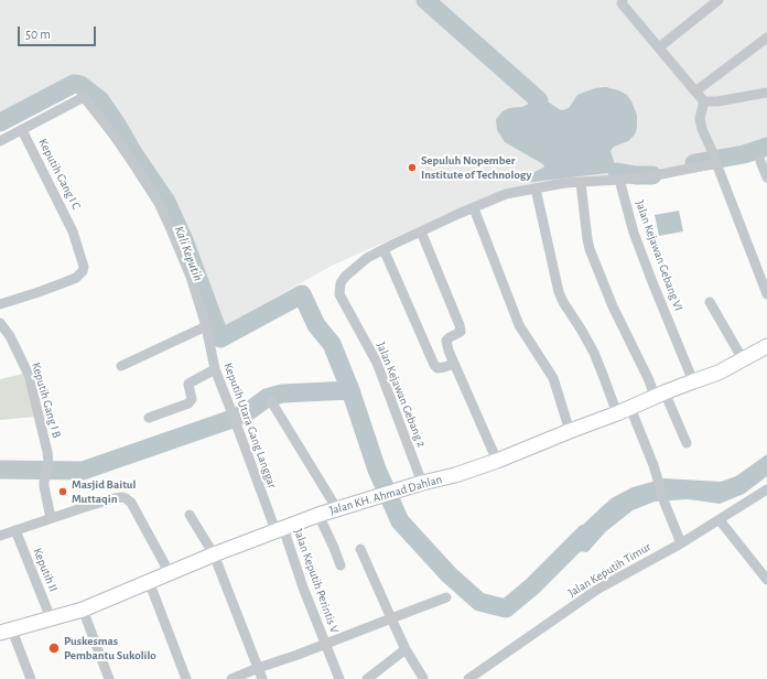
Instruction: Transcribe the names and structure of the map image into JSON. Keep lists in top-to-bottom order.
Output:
{
  "streets": {
    "street": [
      "Keputih Gang I C",
      "Jalan Kejawan Gebang VI",
      "Jalan Kejawan Gebang 2",
      "Keputih Gang I B",
      "Keputih Utara Gang Langgar",
      "Jalan KH. Ahmad Dahlan",
      "Keputih II",
      "Jalan Keputih Timur",
      "Jalan Keputih Perintis V"
    ]
  },
  "crossings": [
    ["Keputih Gang I C", "Keputih Utara Gang Langgar"],
    ["Jalan Kejawan Gebang VI", "Jalan KH. Ahmad Dahlan"],
    ["Jalan Kejawan Gebang 2", "Jalan KH. Ahmad Dahlan"],
    ["Keputih Utara Gang Langgar", "Jalan KH. Ahmad Dahlan"],
    ["Keputih Utara Gang Langgar", "Jalan Keputih Perintis V"],
    ["Jalan KH. Ahmad Dahlan", "Keputih II"],
    ["Jalan KH. Ahmad Dahlan", "Jalan Keputih Perintis V"]
  ],
  "water": ["Kali Keputih"],
  "places": ["Sepuluh Nopember Institute of Technology", "Masjid Baitul Muttaqin", "Puskesmas Pembantu Sukolilo"],
  "scale_bar": "50 m"
}
